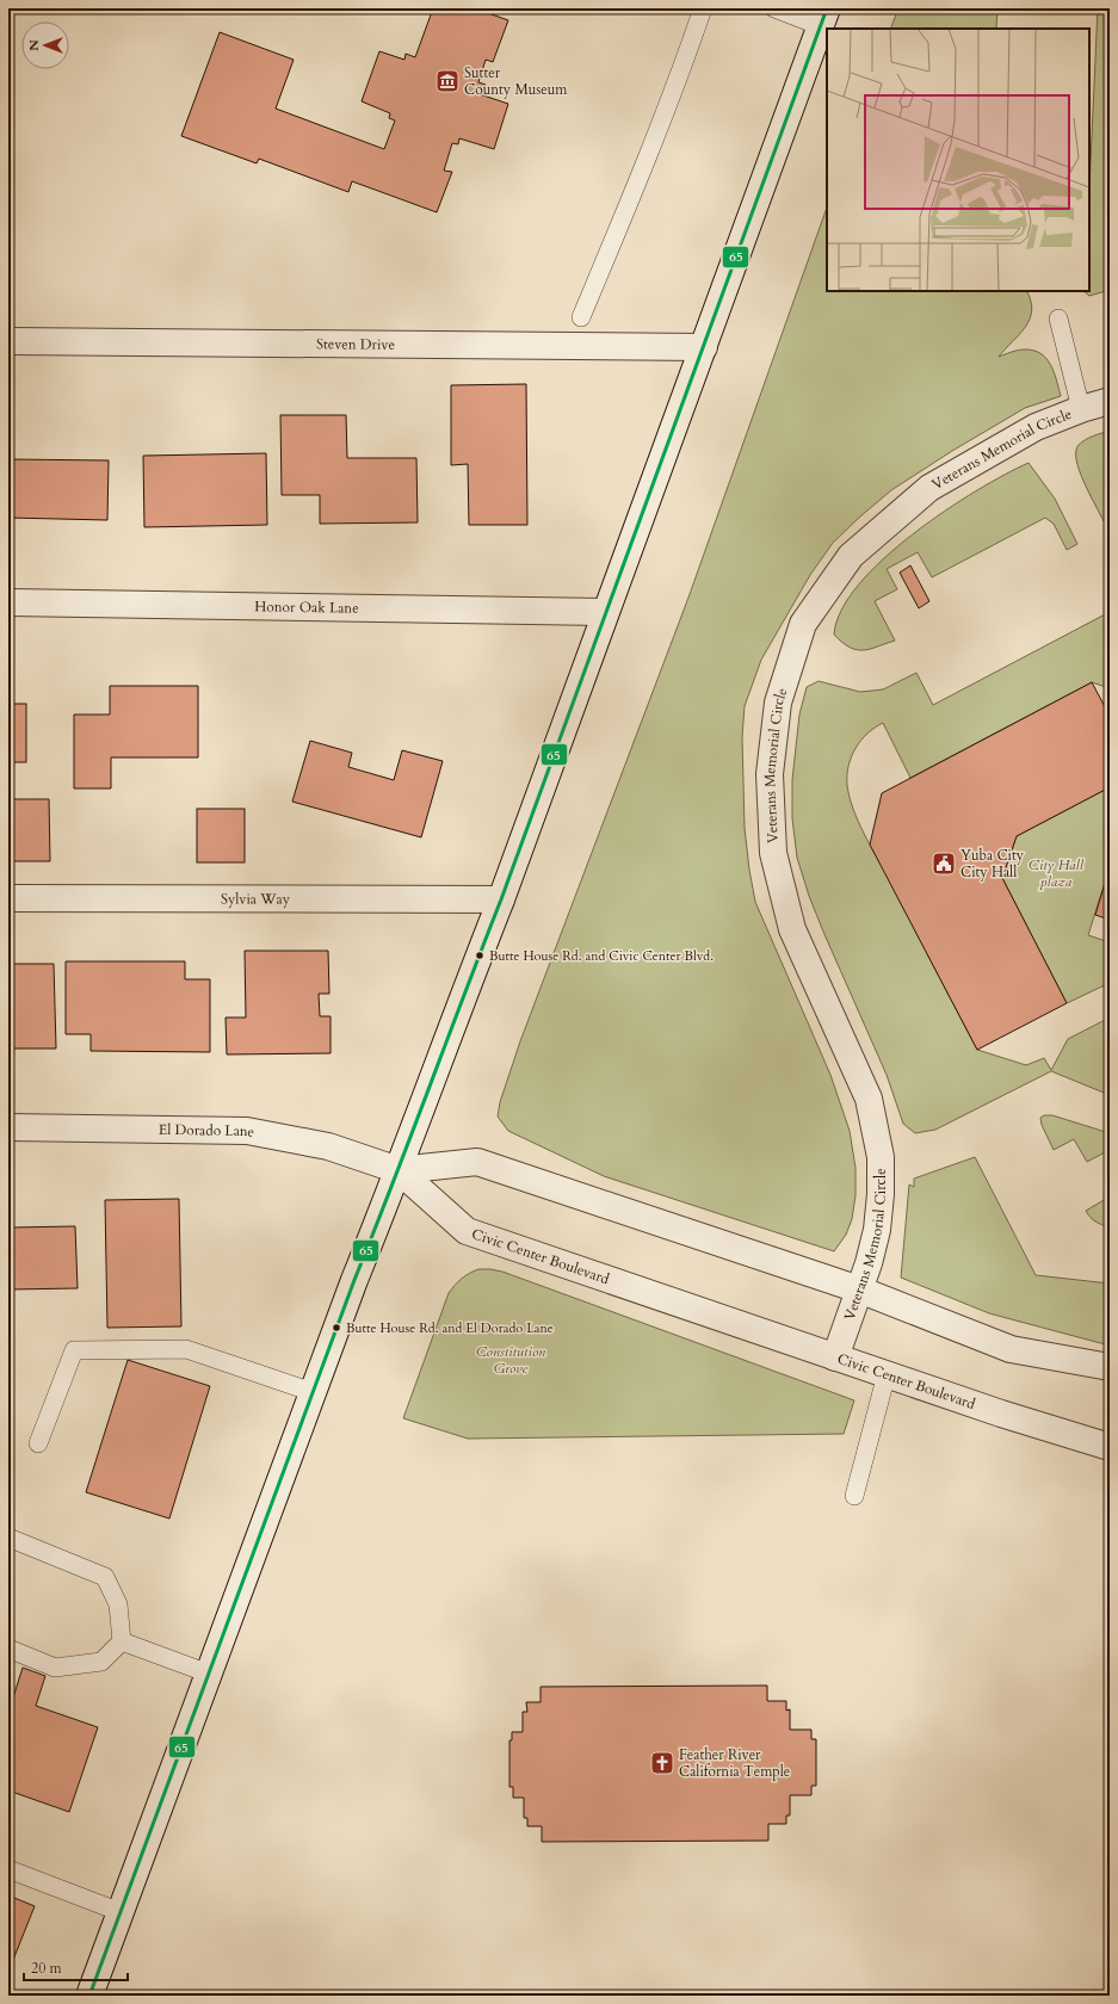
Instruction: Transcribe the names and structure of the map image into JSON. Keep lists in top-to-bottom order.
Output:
{
  "streets": {
    "street": [
      "Steven Drive",
      "Veterans Memorial Circle",
      "Honor Oak Lane",
      "Sylvia Way",
      "El Dorado Lane",
      "Civic Center Boulevard"
    ]
  },
  "crossings": [
    ["Veterans Memorial Circle", "Civic Center Boulevard"],
    ["El Dorado Lane", "Civic Center Boulevard"]
  ],
  "parks": ["City Hall plaza", "Constitution Grove"],
  "places": {
    "museum": ["Sutter County Museum"],
    "public building": ["Yuba City City Hall"],
    "other": ["Butte House Rd. and Civic Center Blvd.", "Butte House Rd. and El Dorado Lane"],
    "church": ["Feather River California Temple"]
  },
  "lines": ["transit line 65"],
  "scale_bar": "20 m",
  "north": "left"
}
